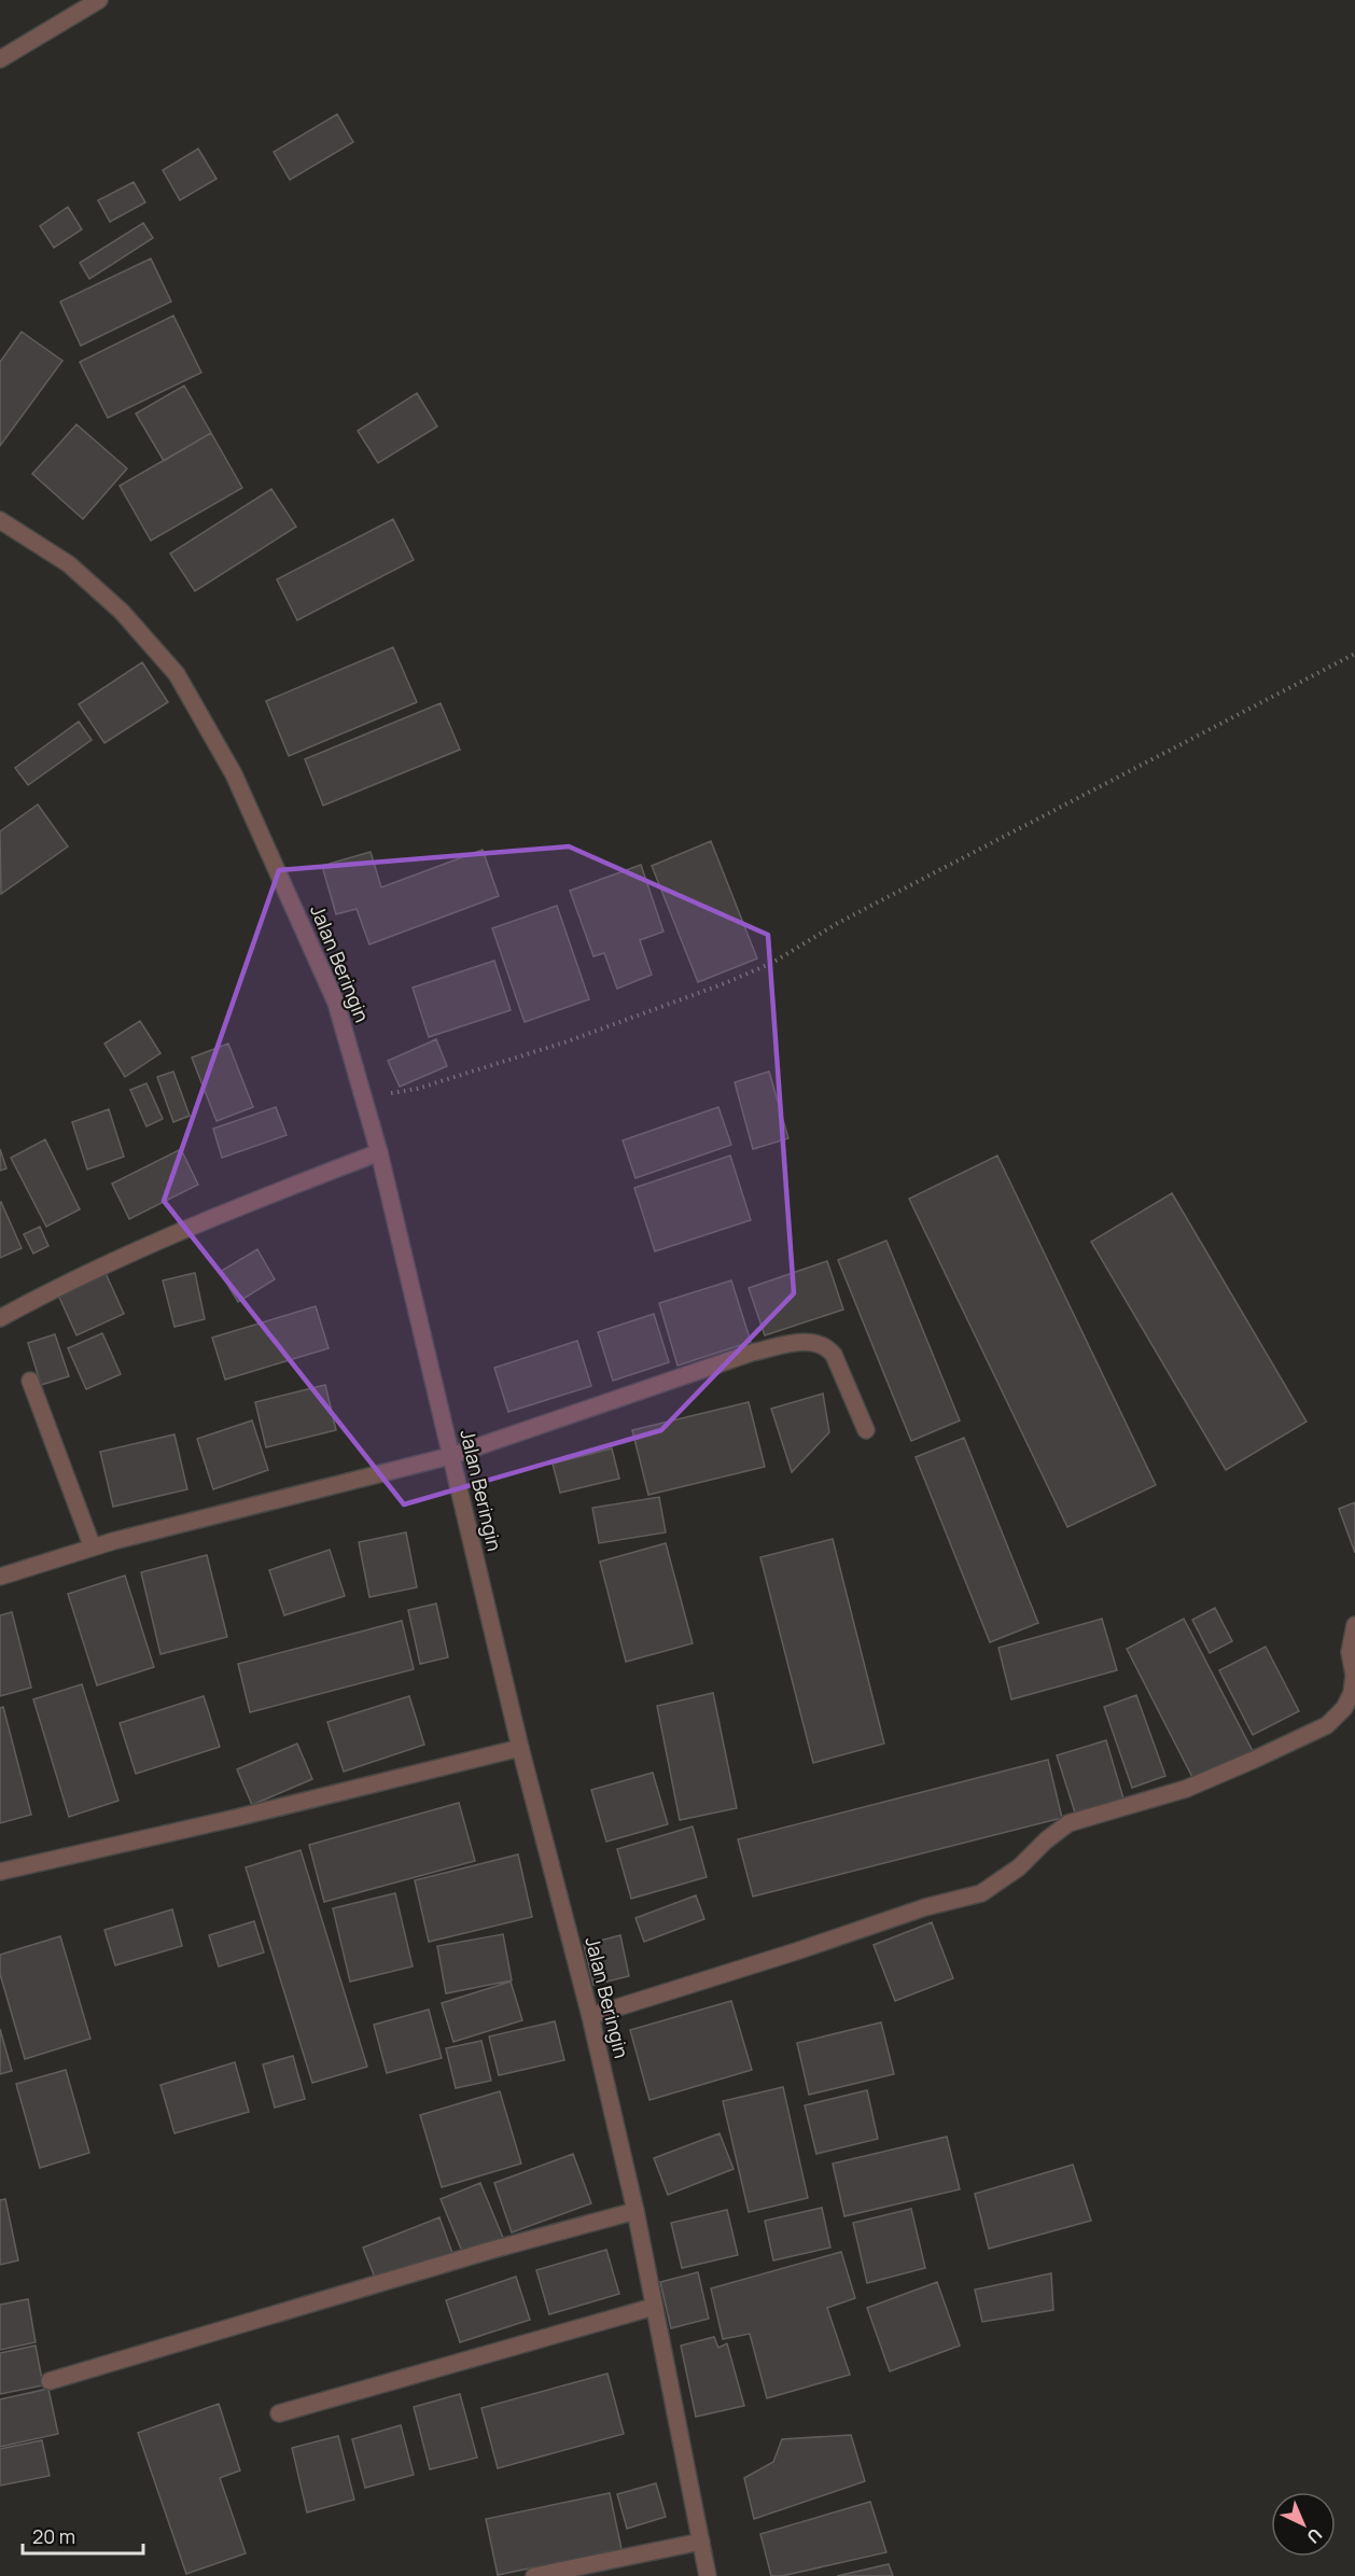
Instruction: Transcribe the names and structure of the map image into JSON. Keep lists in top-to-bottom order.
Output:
{
  "streets": {
    "street": ["Jalan Beringin"]
  },
  "scale_bar": "20 m",
  "north": "bottom right"
}
